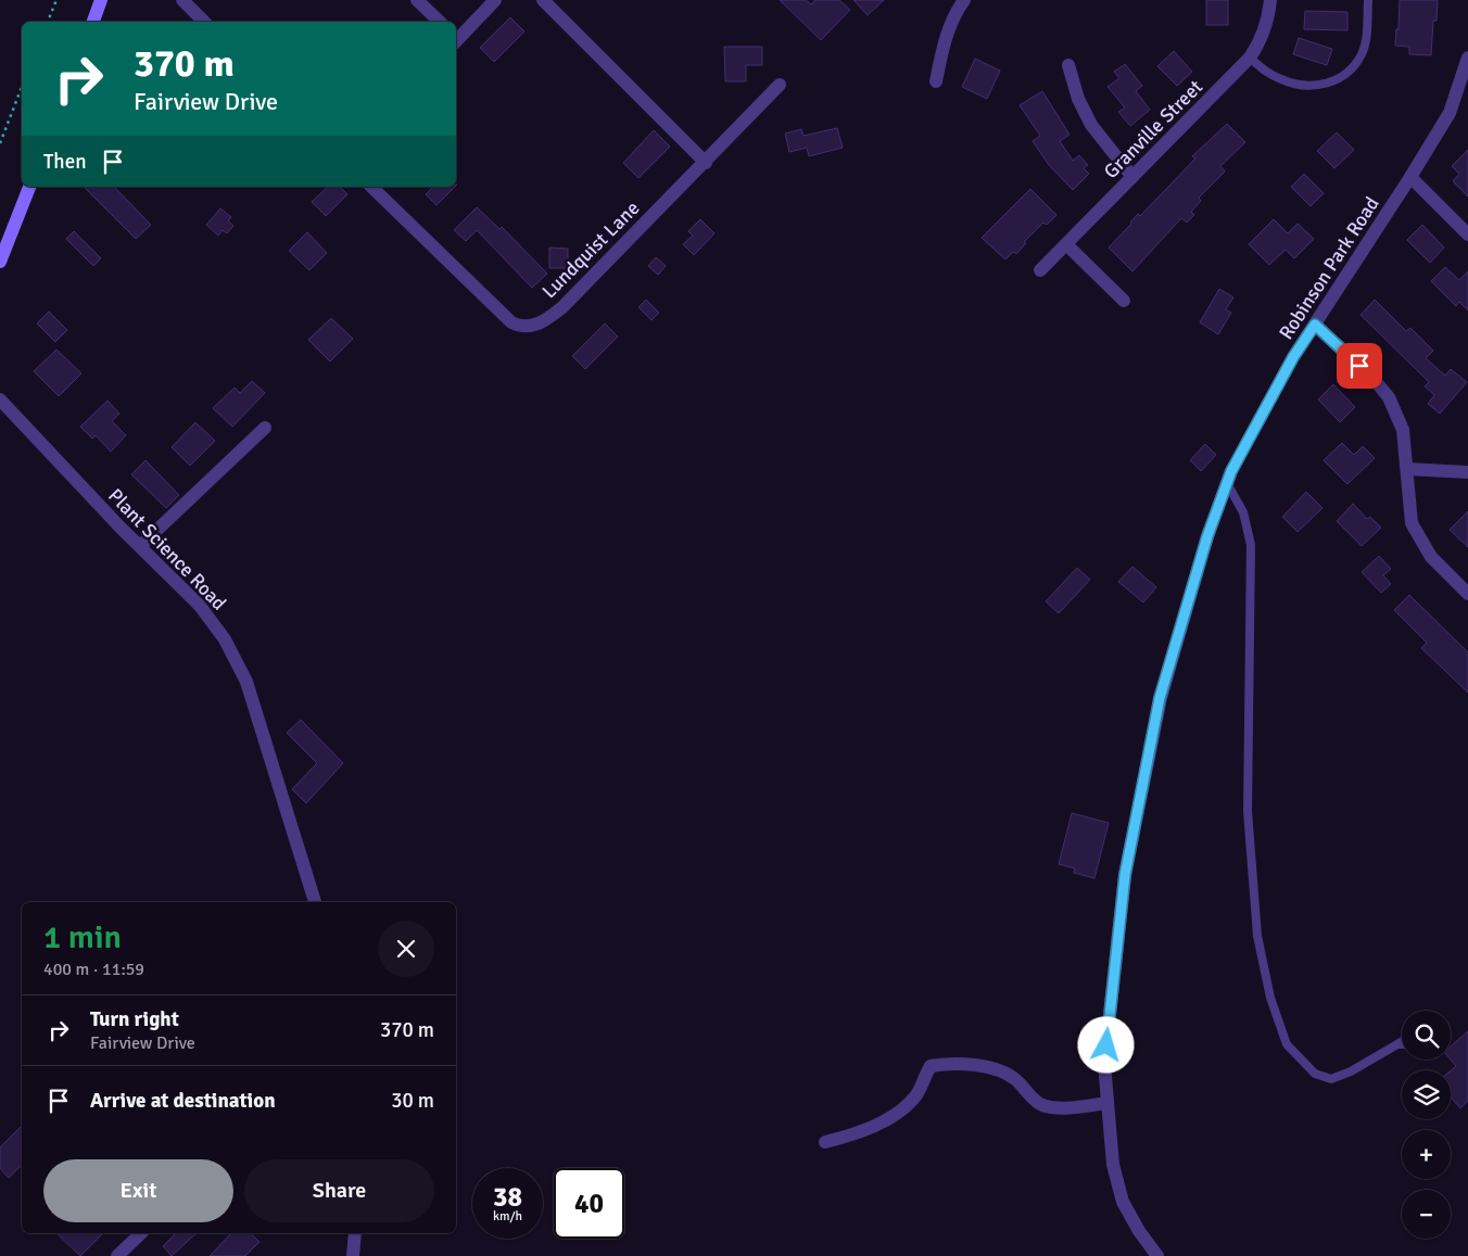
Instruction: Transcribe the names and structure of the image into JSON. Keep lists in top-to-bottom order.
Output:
{
  "streets": {
    "street": [
      "Granville Street",
      "Lundquist Lane",
      "Robinson Park Road",
      "Plant Science Road"
    ]
  },
  "page": {
    "turn": ["370 m", "Fairview Drive"],
    "then": "Then",
    "heading": ["1 min", "400 m · 11:59"],
    "list": [
      {
        "name": "Turn right",
        "note": "Fairview Drive",
        "value": "370 m"
      },
      {
        "name": "Arrive at destination",
        "value": "30 m"
      }
    ],
    "map_buttons": ["+", "−"],
    "buttons": ["Exit", "Share"],
    "speed": "38 km/h",
    "limit": "40"
  }
}
